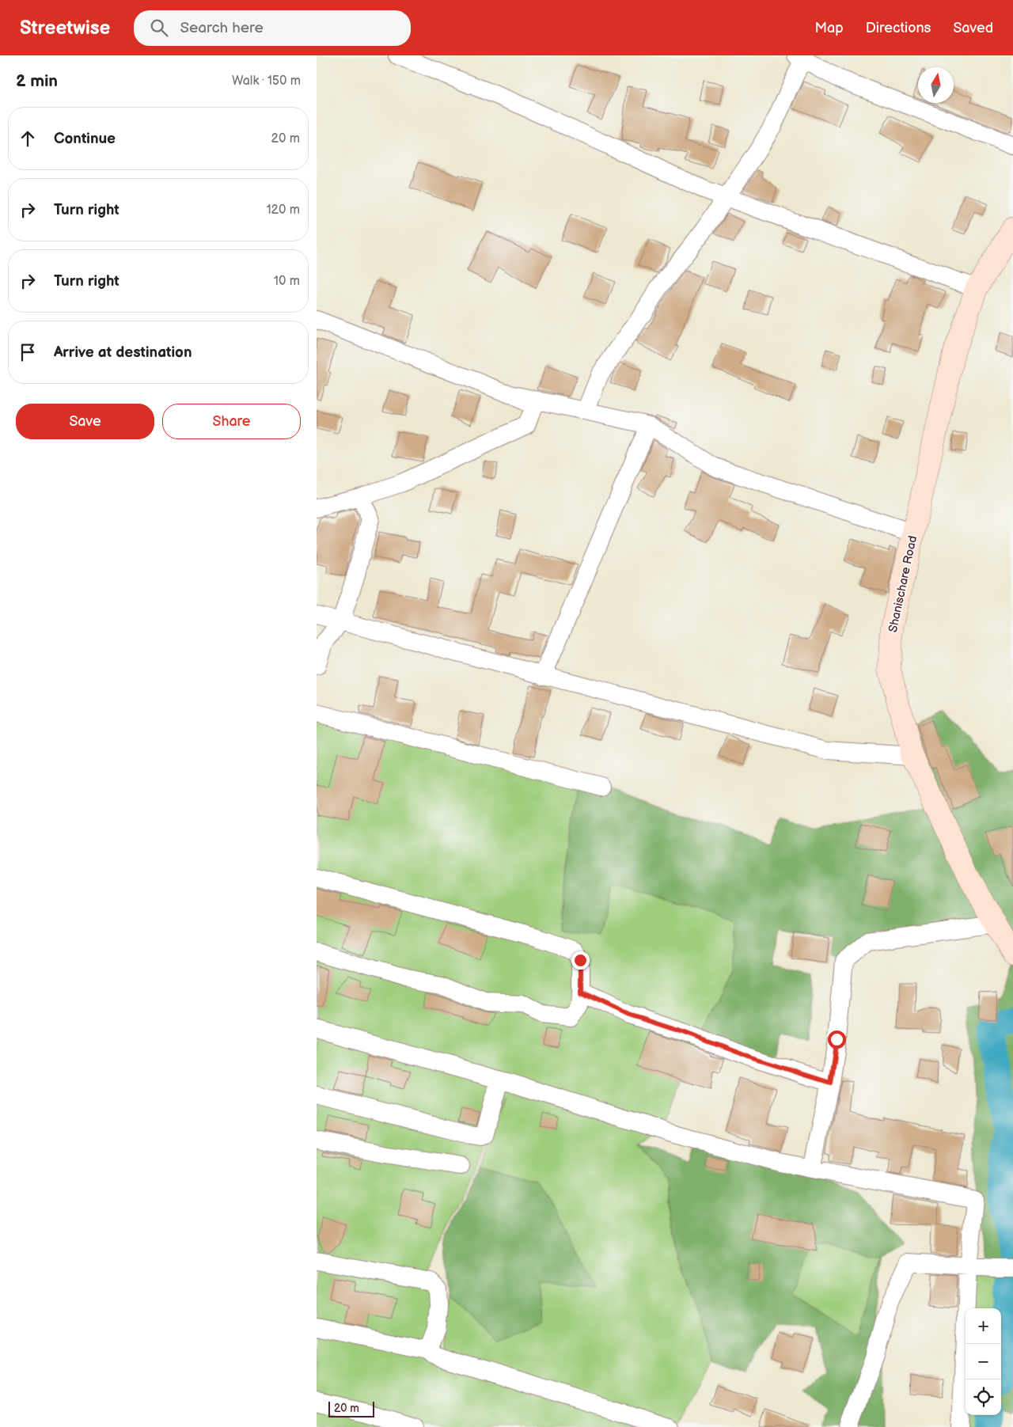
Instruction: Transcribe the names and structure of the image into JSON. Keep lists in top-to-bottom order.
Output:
{
  "streets": {
    "street": ["Shanischare Road"]
  },
  "scale_bar": "20 m",
  "north": "top",
  "page": {
    "header": "Streetwise",
    "search": "Search here",
    "nav": ["Map", "Directions", "Saved"],
    "heading": ["2 min", "Walk · 150 m"],
    "list": [
      ["Continue", "20 m"],
      ["Turn right", "120 m"],
      ["Turn right", "10 m"],
      "Arrive at destination"
    ],
    "buttons": ["Save", "Share"],
    "map_buttons": ["+", "−"],
    "scale": "20 m"
  }
}
